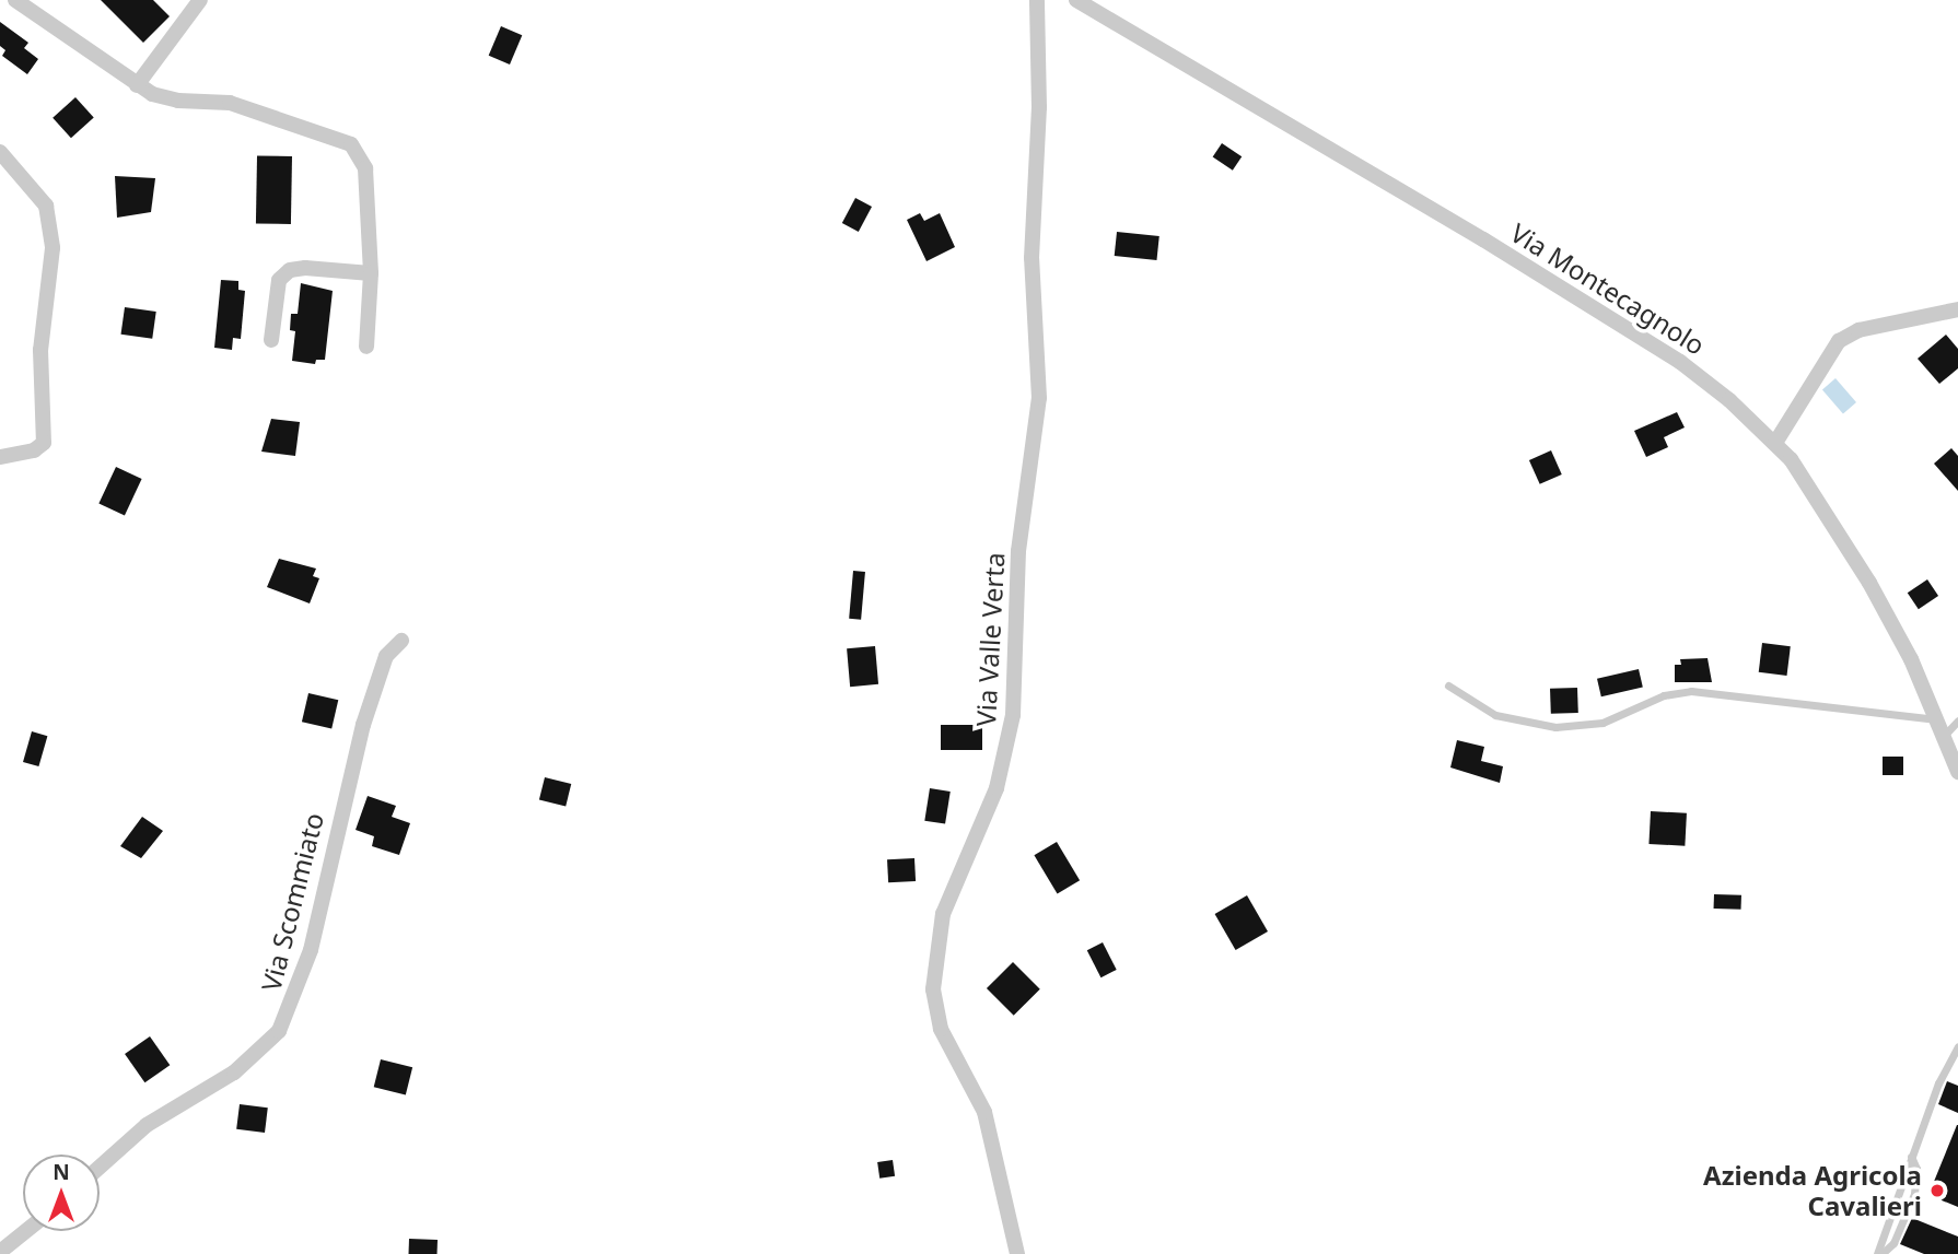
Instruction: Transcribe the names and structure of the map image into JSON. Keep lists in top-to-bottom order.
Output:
{
  "streets": {
    "street": ["Via Montecagnolo", "Via Valle Verta", "Via Scommiato"]
  },
  "places": ["Azienda Agricola Cavalieri"],
  "north": "top"
}
